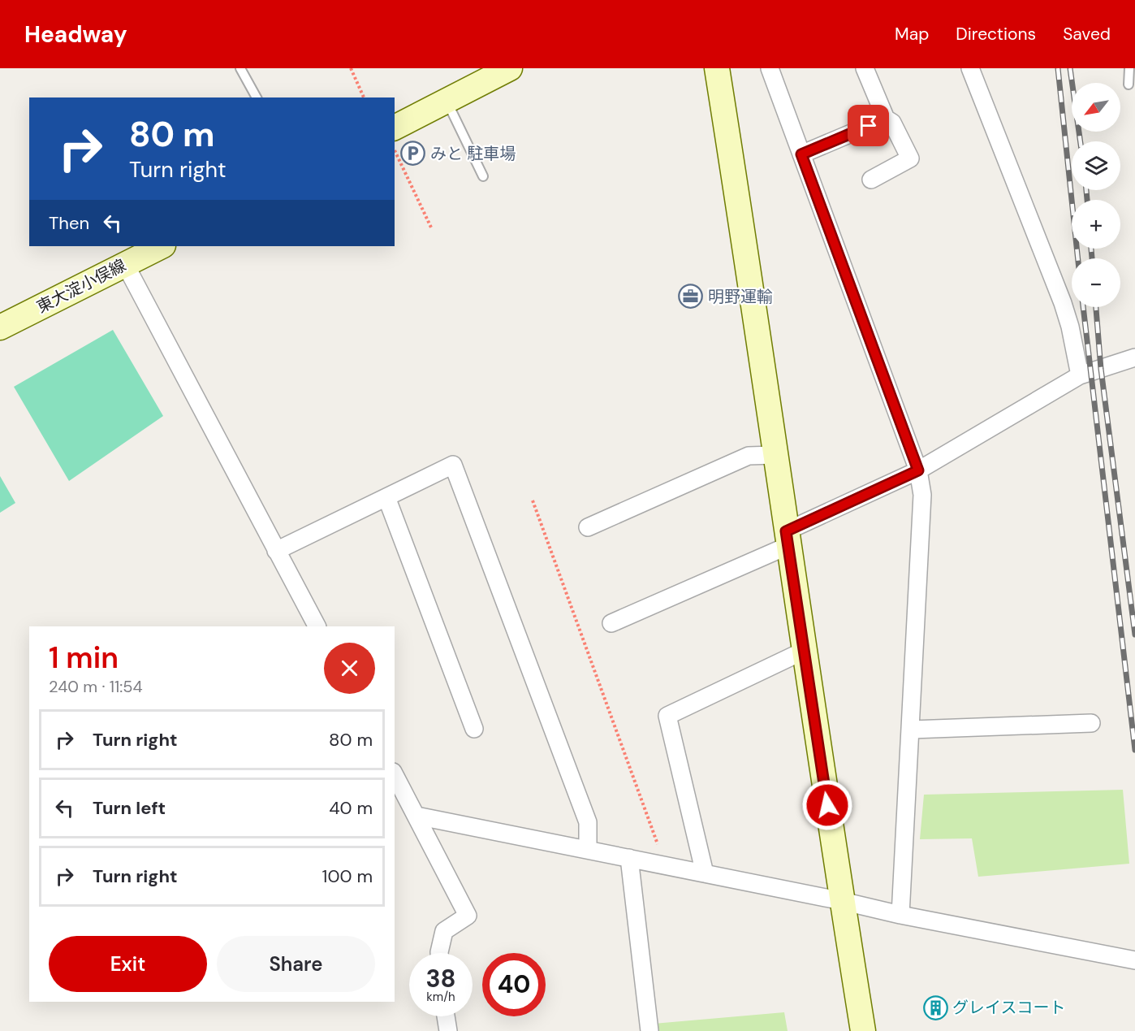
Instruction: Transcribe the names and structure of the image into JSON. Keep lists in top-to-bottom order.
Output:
{
  "streets": {
    "street": ["東大淀小俣線"]
  },
  "places": {
    "parking": ["みと 駐車場"],
    "office": ["明野運輸"],
    "building": ["グレイスコート"]
  },
  "north": "bottom left",
  "page": {
    "header": "Headway",
    "nav": ["Map", "Directions", "Saved"],
    "map_buttons": ["+", "−"],
    "turn": ["80 m", "Turn right"],
    "then": "Then",
    "heading": ["1 min", "240 m · 11:54"],
    "list": [
      {
        "name": "Turn right",
        "value": "80 m"
      },
      {
        "name": "Turn left",
        "value": "40 m"
      },
      {
        "name": "Turn right",
        "value": "100 m"
      }
    ],
    "buttons": ["Exit", "Share"],
    "speed": "38 km/h",
    "limit": "40"
  }
}
